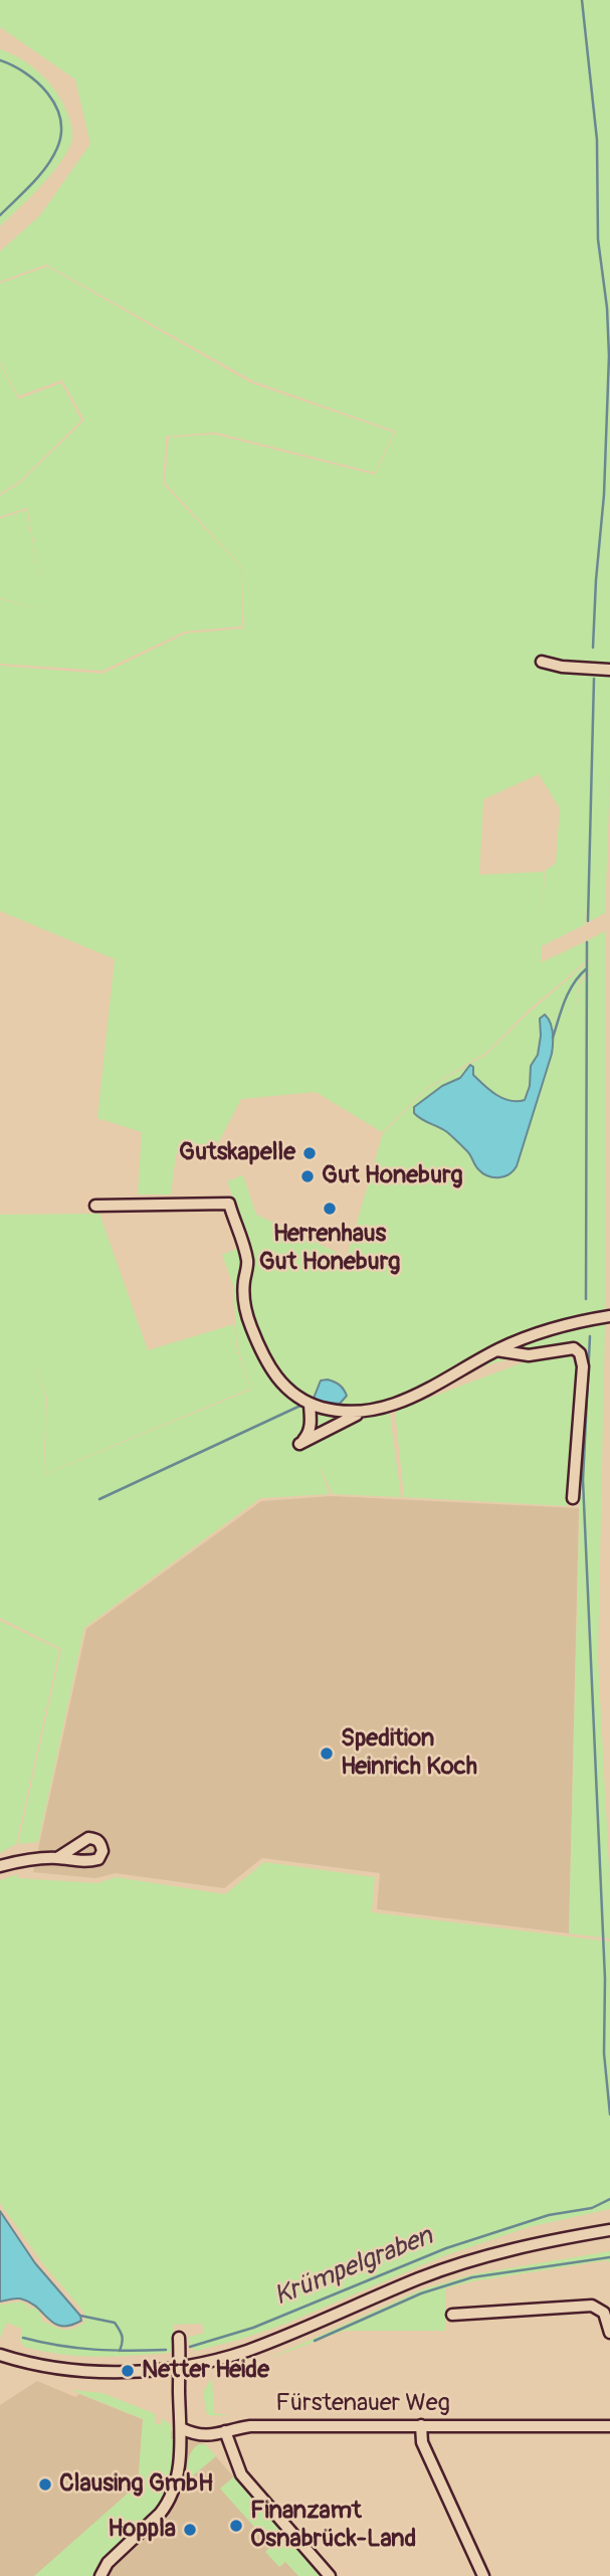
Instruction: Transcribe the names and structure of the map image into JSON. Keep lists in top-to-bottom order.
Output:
{
  "streets": {
    "street": ["Fürstenauer Weg"]
  },
  "water": ["Krümpelgraben"],
  "places": [
    "Gutskapelle",
    "Gut Honeburg",
    "Herrenhaus Gut Honeburg",
    "Spedition Heinrich Koch",
    "Netter Heide",
    "Clausing GmbH",
    "Finanzamt Osnabrück-Land",
    "Hoppla"
  ]
}
